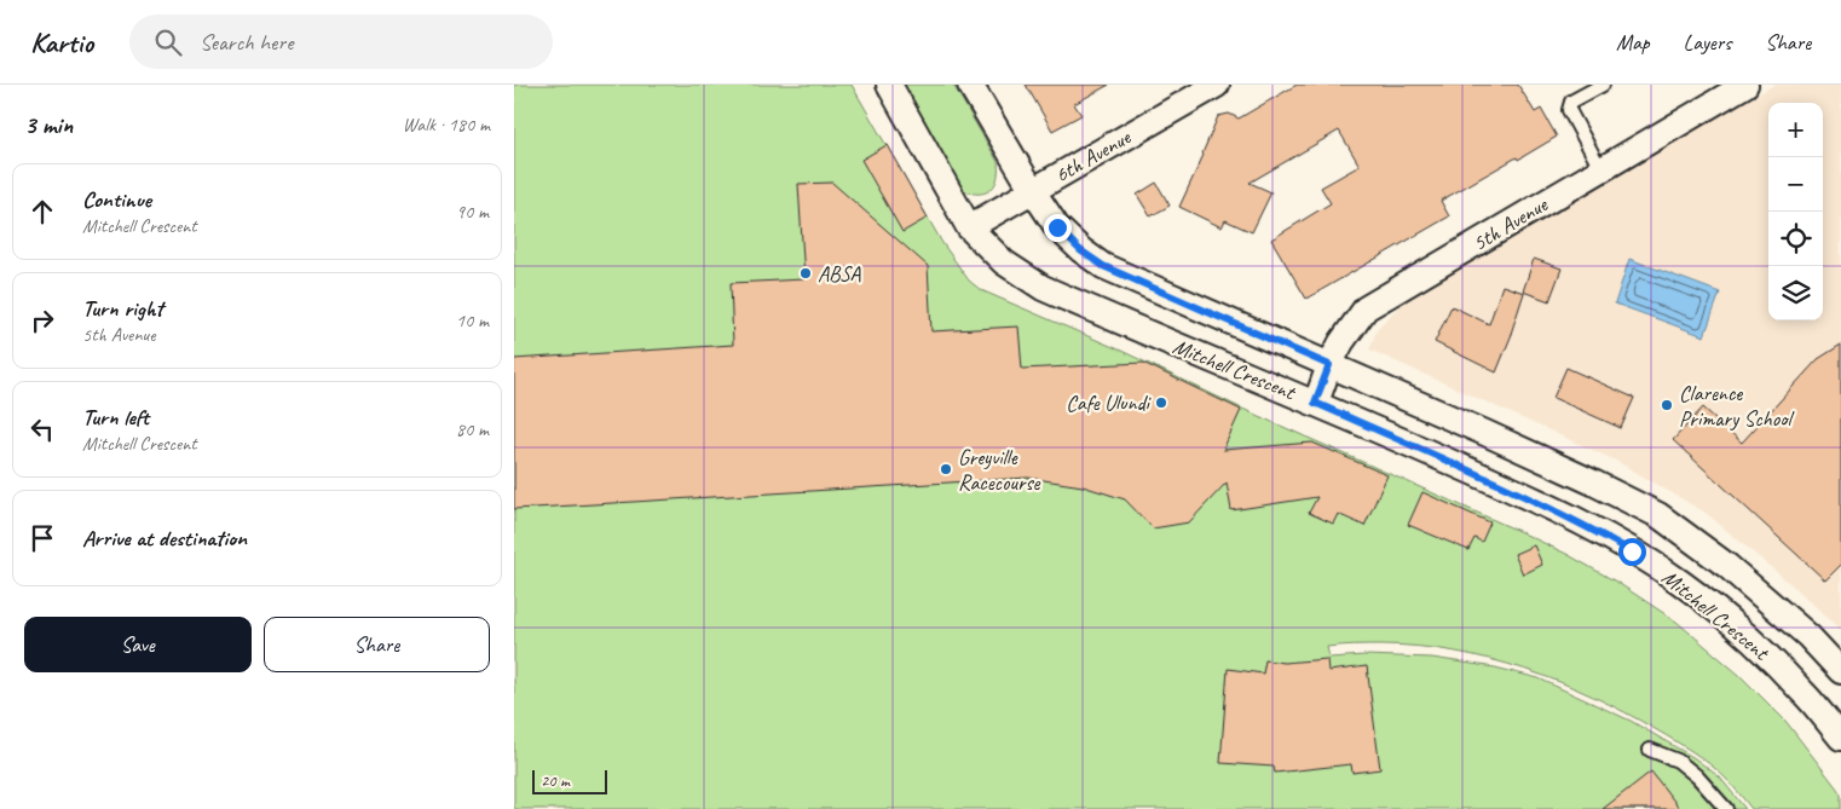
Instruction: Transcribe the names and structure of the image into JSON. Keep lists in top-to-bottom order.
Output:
{
  "streets": {
    "street": ["6th Avenue", "5th Avenue", "Mitchell Crescent"]
  },
  "crossings": [
    ["6th Avenue", "Mitchell Crescent"],
    ["5th Avenue", "Mitchell Crescent"]
  ],
  "places": [
    "ABSA",
    "Cafe Ulundi",
    "Clarence Primary School",
    "Greyville Racecourse"
  ],
  "scale_bar": "20 m",
  "page": {
    "header": "Kartio",
    "search": "Search here",
    "nav": ["Map", "Layers", "Share"],
    "heading": ["3 min", "Walk · 180 m"],
    "map_buttons": ["+", "−"],
    "list": [
      ["Continue", "Mitchell Crescent", "90 m"],
      ["Turn right", "5th Avenue", "10 m"],
      ["Turn left", "Mitchell Crescent", "80 m"],
      "Arrive at destination"
    ],
    "buttons": ["Save", "Share"],
    "scale": "20 m"
  }
}
